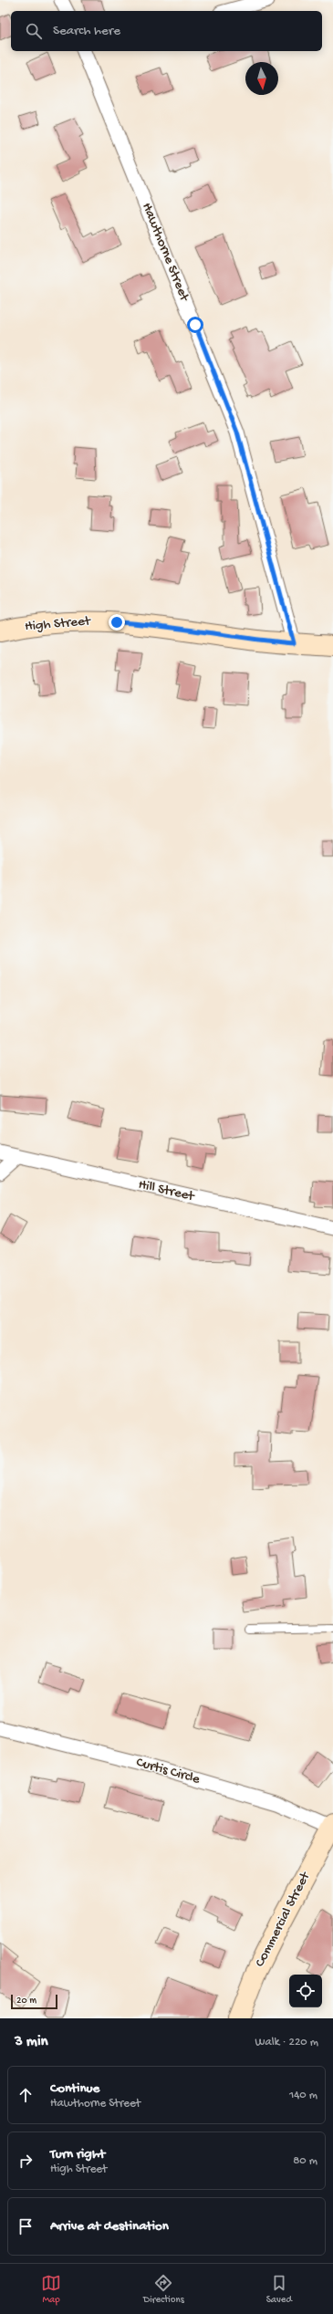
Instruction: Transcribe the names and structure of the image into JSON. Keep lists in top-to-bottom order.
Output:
{
  "streets": {
    "main road": ["High Street", "Commercial Street"],
    "street": ["Hawthorne Street", "Hill Street", "Curtis Circle"]
  },
  "crossings": [
    ["Hawthorne Street", "High Street"],
    ["Curtis Circle", "Commercial Street"]
  ],
  "scale_bar": "20 m",
  "north": "bottom",
  "page": {
    "search": "Search here",
    "scale": "20 m",
    "heading": ["3 min", "Walk · 220 m"],
    "list": [
      ["Continue", "Hawthorne Street", "140 m"],
      ["Turn right", "High Street", "80 m"],
      "Arrive at destination"
    ],
    "nav": ["Map", "Directions", "Saved"]
  }
}
